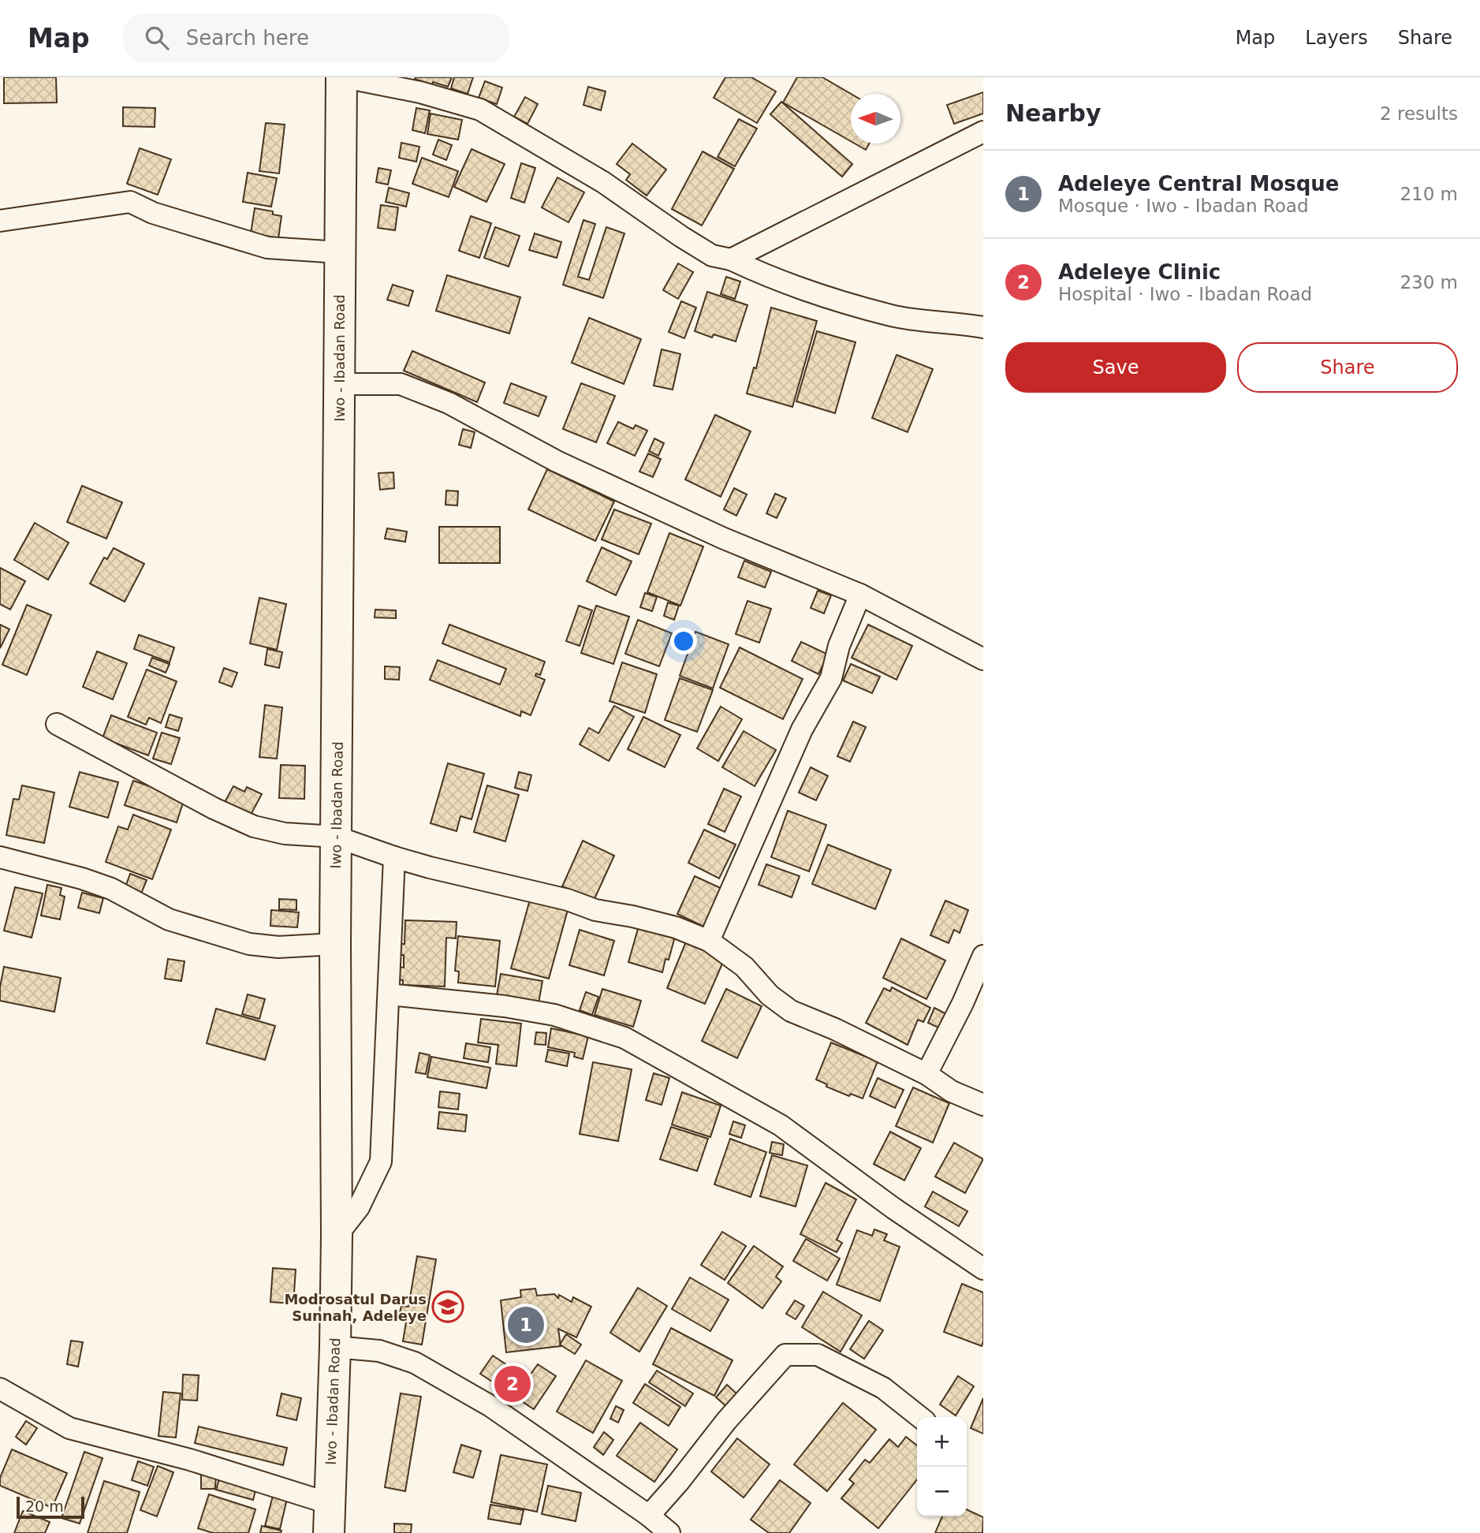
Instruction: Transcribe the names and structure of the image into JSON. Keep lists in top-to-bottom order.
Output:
{
  "streets": {
    "main road": ["Iwo - Ibadan Road"]
  },
  "places": {
    "school or university": ["Modrosatul Darus Sunnah, Adeleye"]
  },
  "scale_bar": "20 m",
  "north": "left",
  "page": {
    "header": "Map",
    "search": "Search here",
    "nav": ["Map", "Layers", "Share"],
    "heading": ["Nearby", "2 results"],
    "list": [
      {
        "mark": "1",
        "name": "Adeleye Central Mosque",
        "note": "Mosque · Iwo - Ibadan Road",
        "value": "210 m"
      },
      {
        "mark": "2",
        "name": "Adeleye Clinic",
        "note": "Hospital · Iwo - Ibadan Road",
        "value": "230 m"
      }
    ],
    "buttons": ["Save", "Share"],
    "pins": ["1", "2"],
    "map_buttons": ["+", "−"],
    "scale": "20 m"
  }
}
